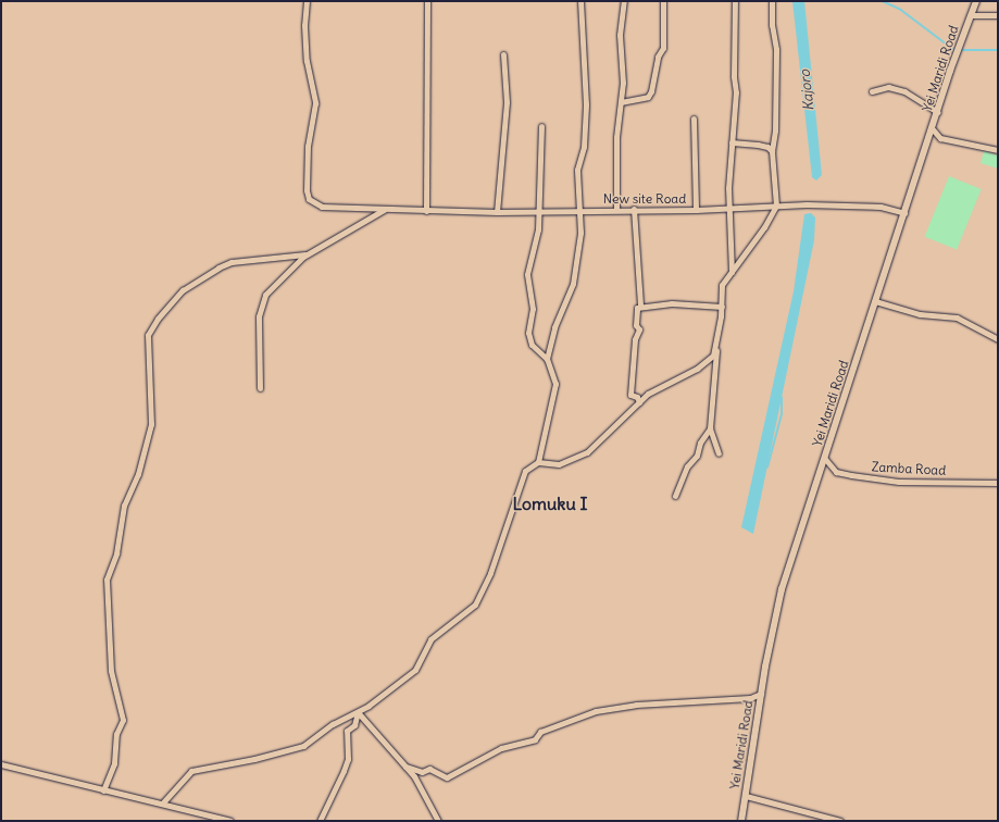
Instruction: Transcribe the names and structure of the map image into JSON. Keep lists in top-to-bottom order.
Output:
{
  "streets": {
    "main road": ["Yei Maridi Road"],
    "street": ["New site Road", "Zamba Road"]
  },
  "crossings": [
    ["Yei Maridi Road", "New site Road"],
    ["Yei Maridi Road", "Zamba Road"]
  ],
  "districts": ["Lomuku I"],
  "water": ["Kajoro"]
}
